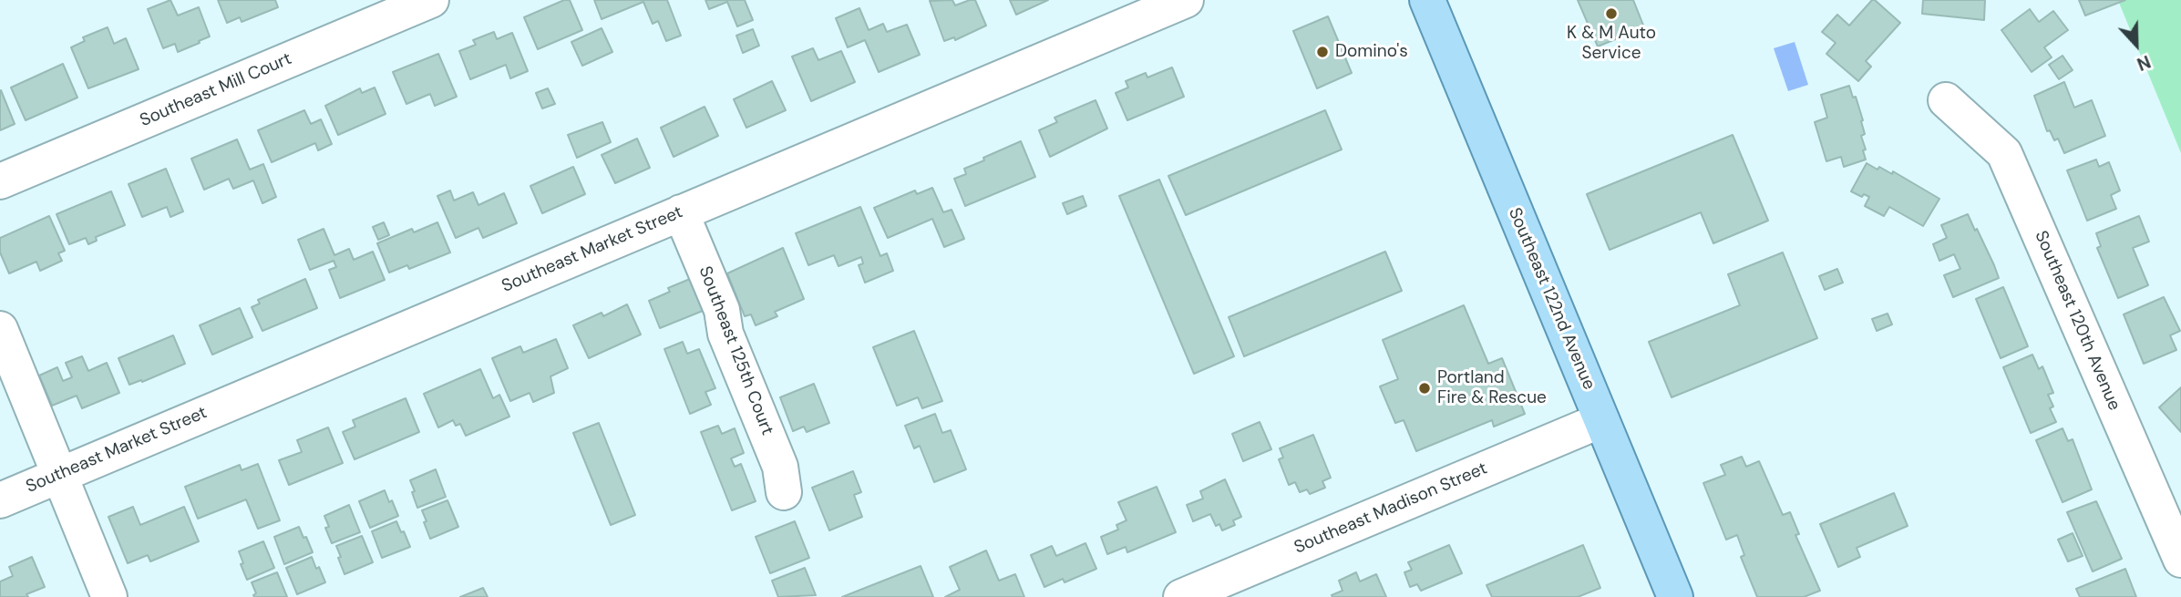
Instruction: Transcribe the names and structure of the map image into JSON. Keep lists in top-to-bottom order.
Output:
{
  "streets": {
    "main road": ["Southeast 122nd Avenue"],
    "street": [
      "Southeast Mill Court",
      "Southeast Market Street",
      "Southeast 120th Avenue",
      "Southeast 125th Court",
      "Southeast Madison Street"
    ]
  },
  "crossings": [
    ["Southeast Market Street", "Southeast 125th Court"],
    ["Southeast 122nd Avenue", "Southeast Madison Street"]
  ],
  "places": ["K & M Auto Service", "Domino's", "Portland Fire & Rescue"],
  "north": "bottom"
}
